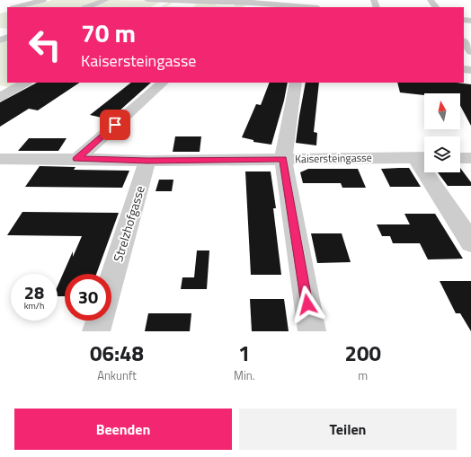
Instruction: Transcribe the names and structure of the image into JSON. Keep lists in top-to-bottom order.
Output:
{
  "streets": {
    "street": ["Kaisersteingasse", "Strelzhofgasse"]
  },
  "crossings": [
    ["Kaisersteingasse", "Strelzhofgasse"]
  ],
  "north": "top",
  "page": {
    "turn": ["70 m", "Kaisersteingasse"],
    "speed": "28 km/h",
    "limit": "30",
    "eta": [
      "06:48",
      "Ankunft",
      "1",
      "Min.",
      "200",
      "m"
    ],
    "buttons": ["Beenden", "Teilen"]
  }
}
